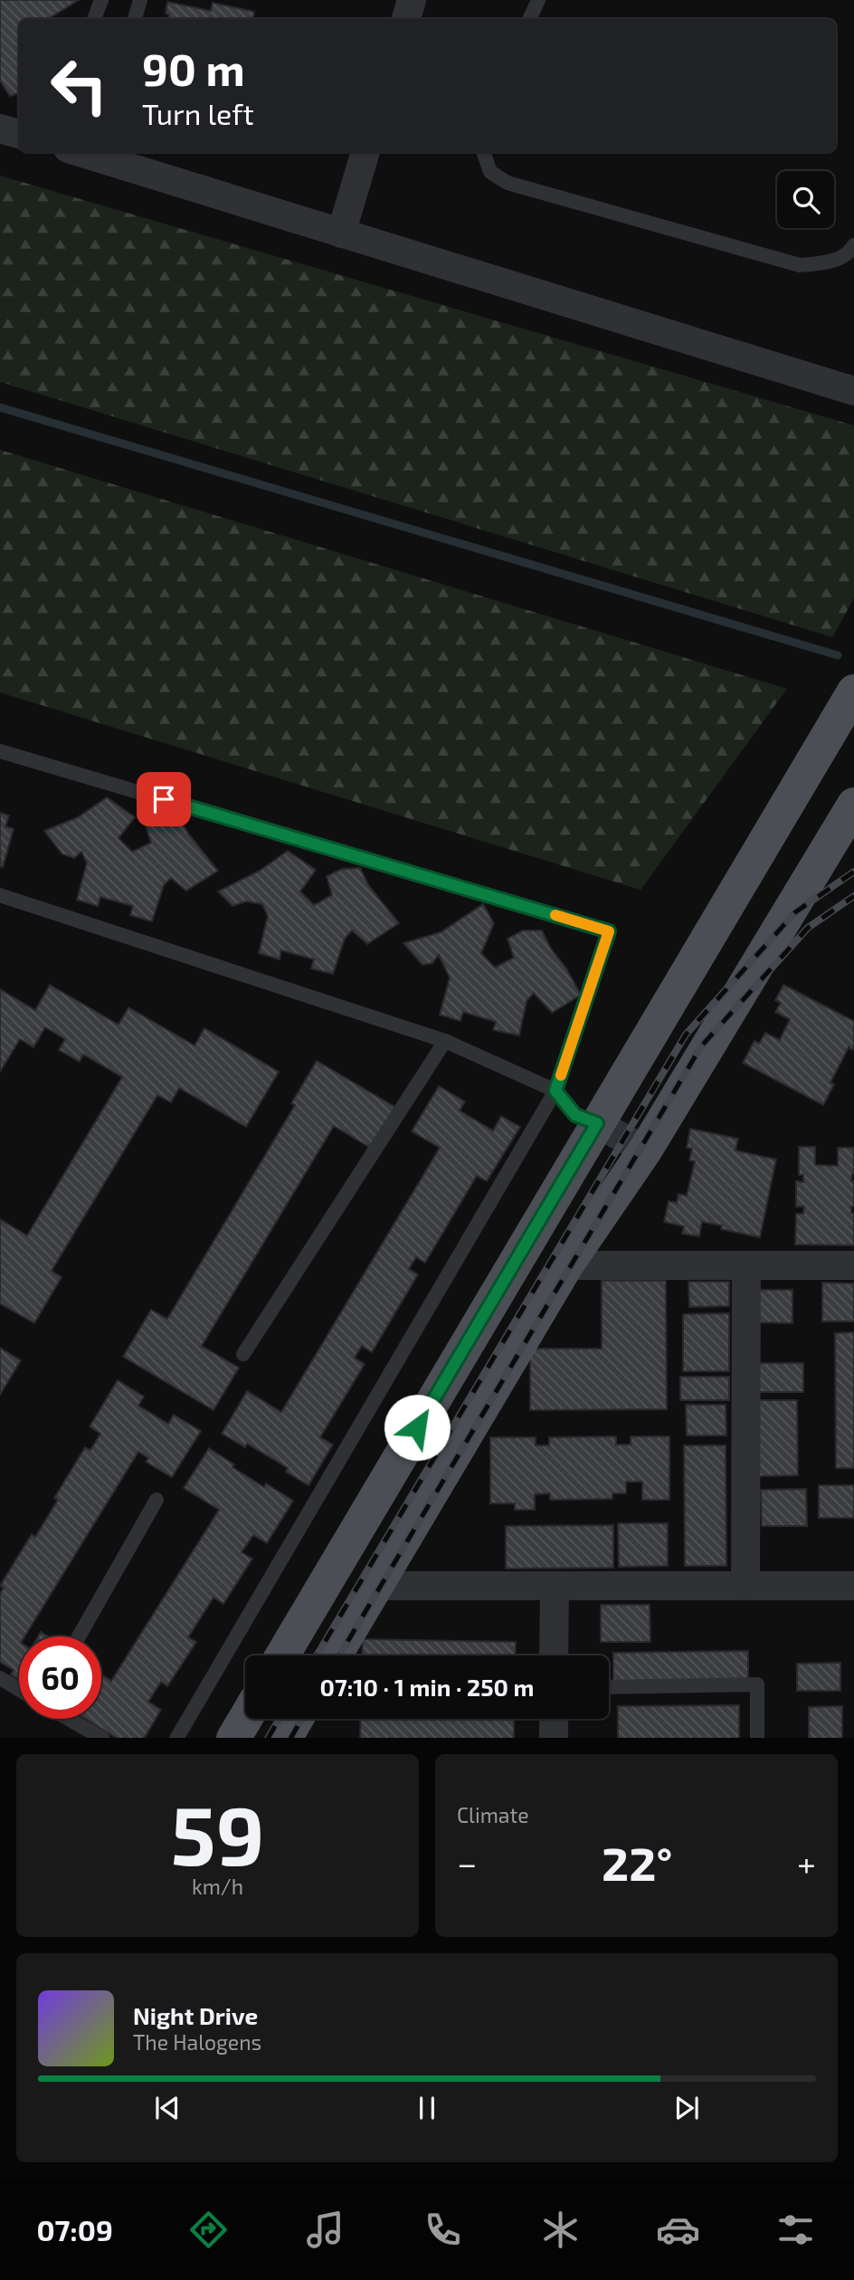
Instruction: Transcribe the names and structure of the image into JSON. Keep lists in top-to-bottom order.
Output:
{
  "page": {
    "turn": ["90 m", "Turn left"],
    "limit": "60",
    "trip": "07:10 · 1 min · 250 m",
    "tile": [
      ["59", "km/h"],
      "Climate"
    ],
    "heat": ["−", "22°", "+"],
    "song": ["Night Drive", "The Halogens"],
    "tabs": "07:09"
  }
}
